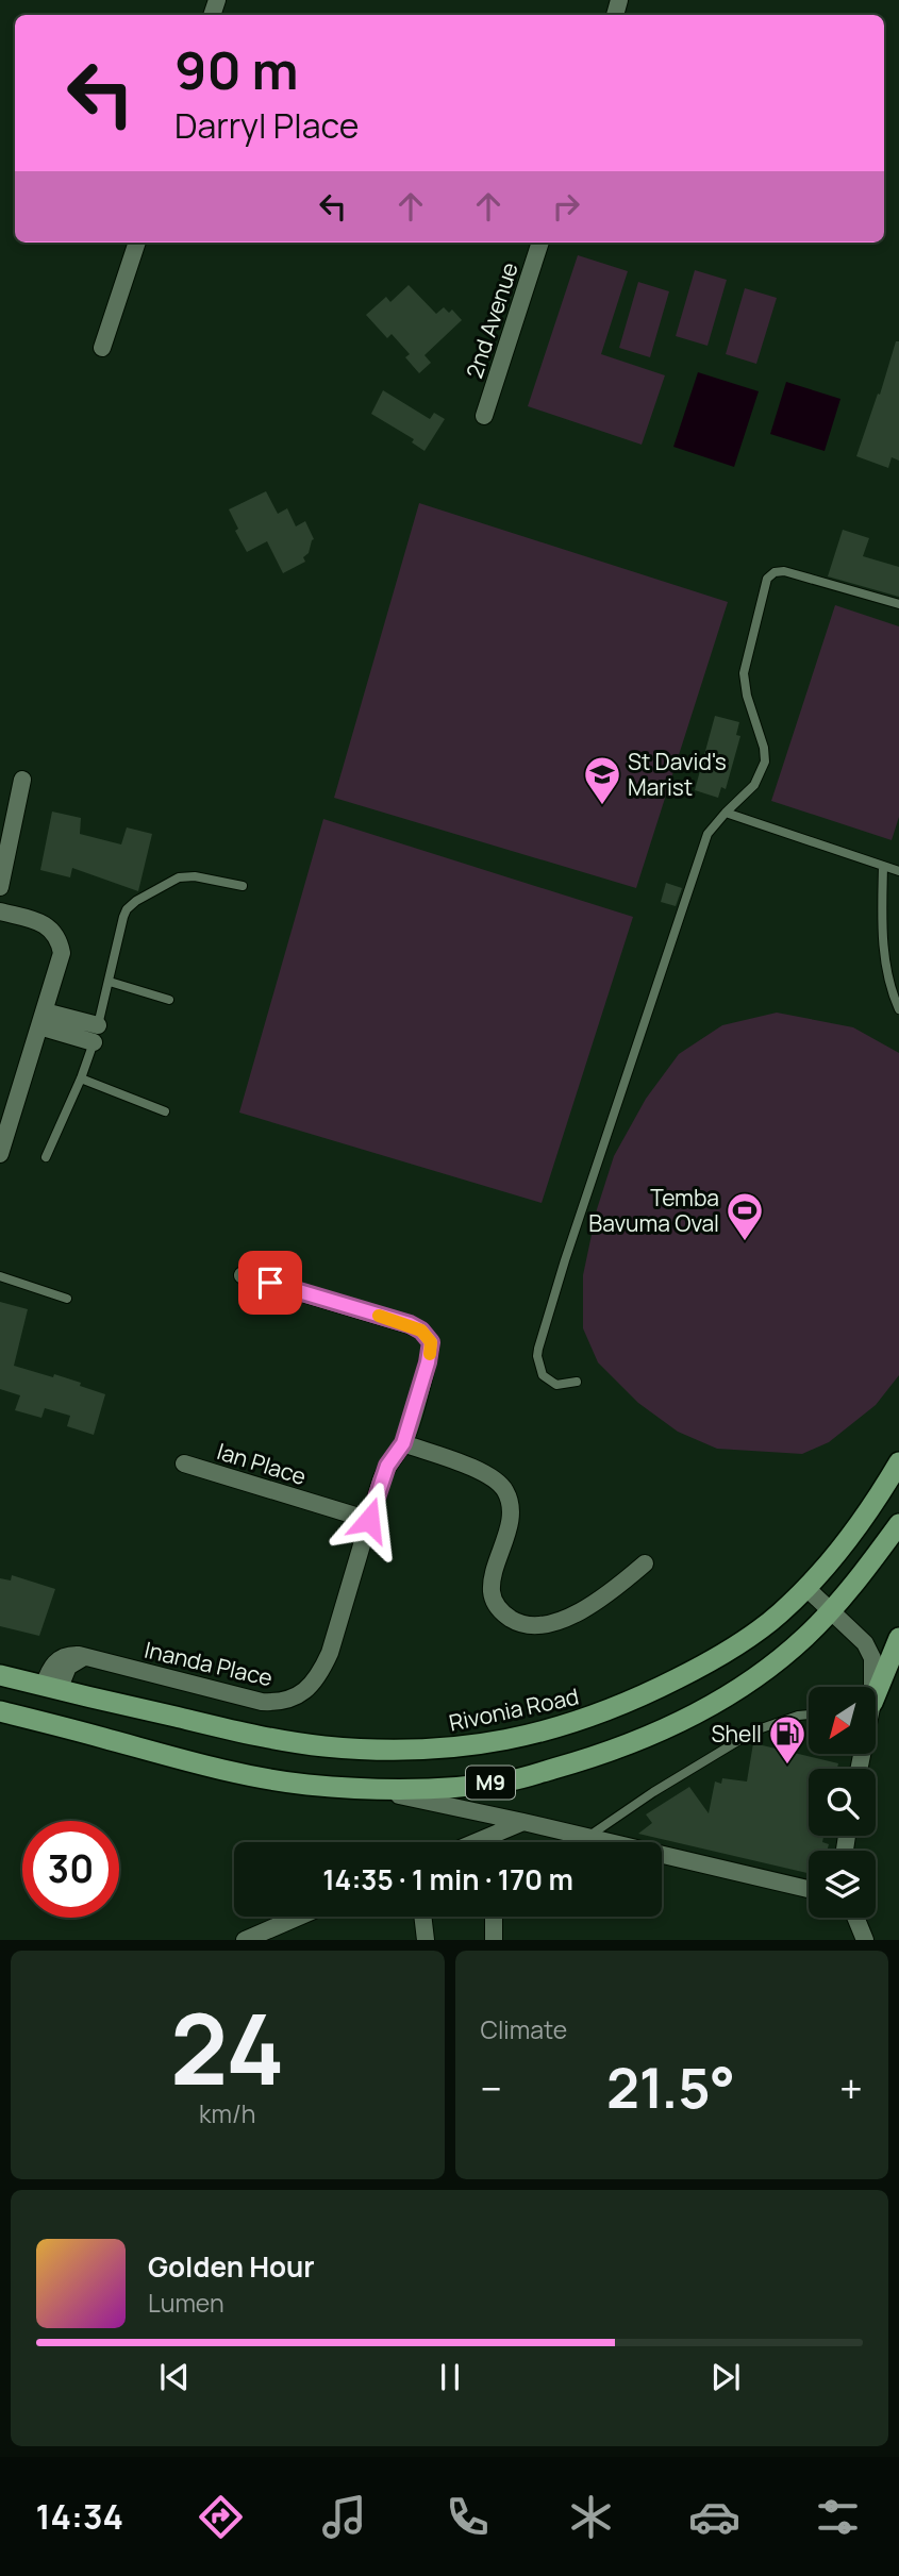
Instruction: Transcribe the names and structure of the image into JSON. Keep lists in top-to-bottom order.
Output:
{
  "streets": {
    "main road": ["Rivonia Road", "M9"],
    "street": ["2nd Avenue", "Ian Place", "Inanda Place"]
  },
  "crossings": [
    ["Ian Place", "Inanda Place"],
    ["Inanda Place", "Rivonia Road"]
  ],
  "places": {
    "school or university": ["St David's Marist"],
    "sports": ["Temba Bavuma Oval"],
    "fuel station": ["Shell"]
  },
  "north": "bottom left",
  "page": {
    "turn": ["90 m", "Darryl Place"],
    "limit": "30",
    "trip": "14:35 · 1 min · 170 m",
    "tile": [
      ["24", "km/h"],
      "Climate"
    ],
    "heat": ["−", "21.5°", "+"],
    "song": ["Golden Hour", "Lumen"],
    "tabs": "14:34"
  }
}
